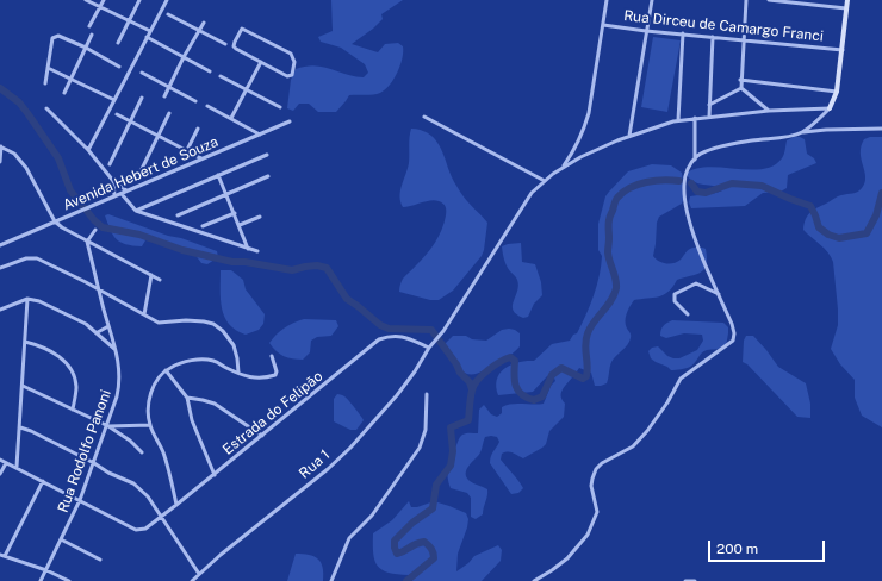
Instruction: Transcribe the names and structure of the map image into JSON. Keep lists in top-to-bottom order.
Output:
{
  "streets": {
    "street": [
      "Rua Dirceu de Camargo Franci",
      "Avenida Hebert de Souza",
      "Estrada do Felipão",
      "Rua Rodolfo Panoni",
      "Rua 1"
    ]
  },
  "crossings": [
    ["Estrada do Felipão", "Rua Rodolfo Panoni"],
    ["Estrada do Felipão", "Rua 1"]
  ],
  "scale_bar": "200 m"
}
